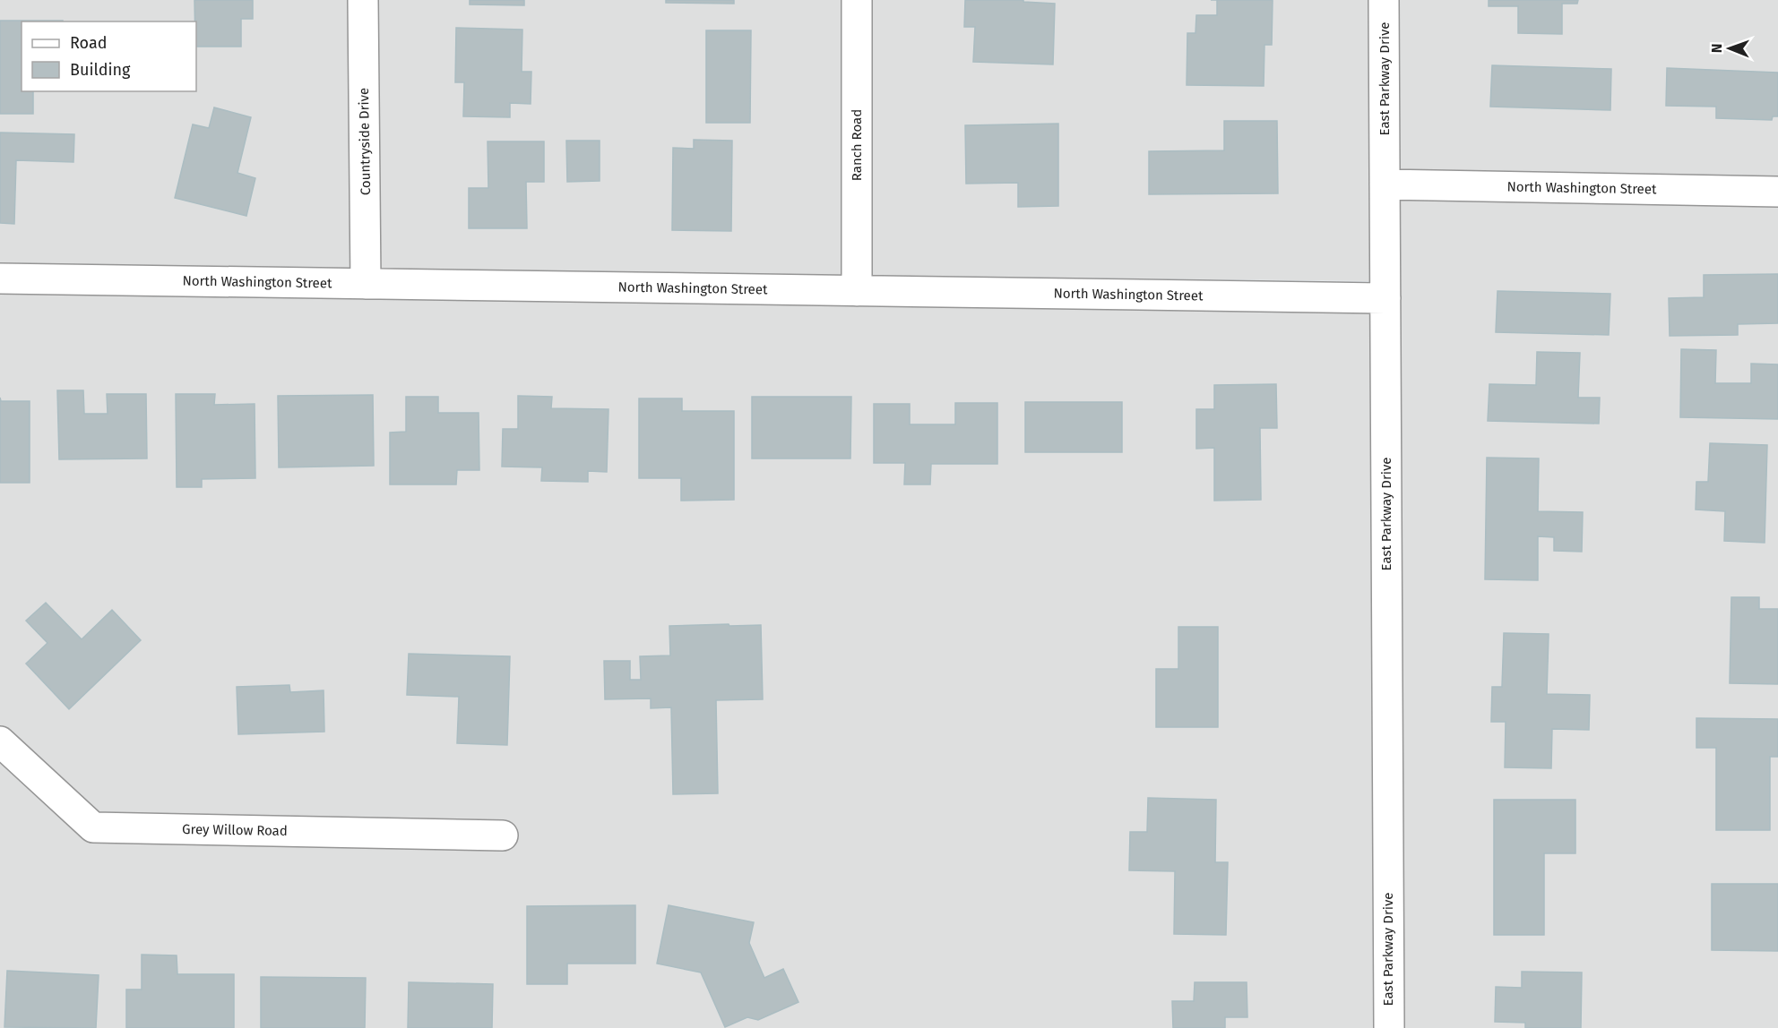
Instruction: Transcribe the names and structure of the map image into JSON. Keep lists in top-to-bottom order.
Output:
{
  "streets": {
    "street": [
      "East Parkway Drive",
      "Countryside Drive",
      "Ranch Road",
      "North Washington Street",
      "Grey Willow Road"
    ]
  },
  "crossings": [
    ["East Parkway Drive", "North Washington Street"],
    ["Countryside Drive", "North Washington Street"],
    ["Ranch Road", "North Washington Street"]
  ],
  "legend": ["Road", "Building"],
  "north": "left"
}
